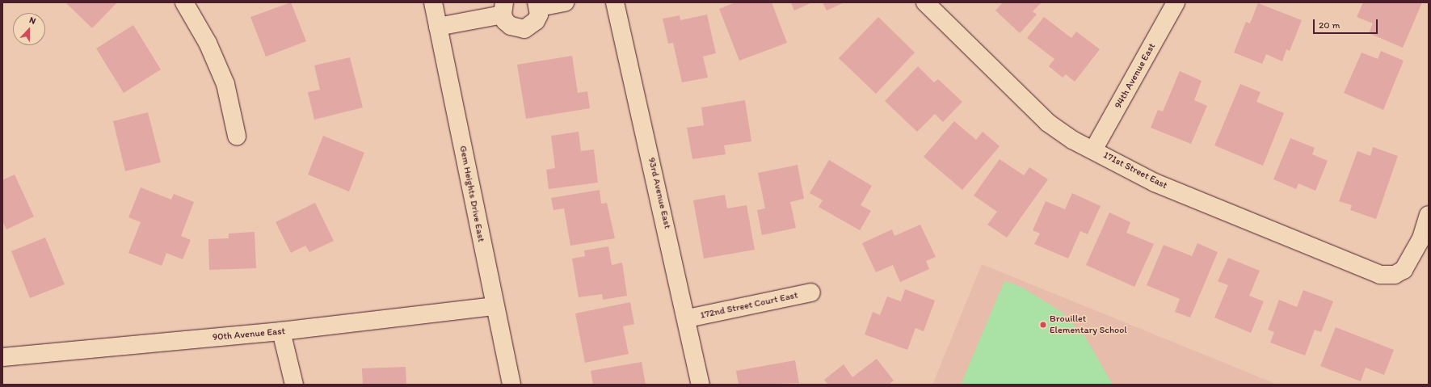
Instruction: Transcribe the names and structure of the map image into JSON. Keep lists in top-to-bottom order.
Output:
{
  "streets": {
    "street": [
      "94th Avenue East",
      "171st Street East",
      "93rd Avenue East",
      "Gem Heights Drive East",
      "172nd Street Court East",
      "90th Avenue East"
    ]
  },
  "crossings": [
    ["94th Avenue East", "171st Street East"],
    ["93rd Avenue East", "172nd Street Court East"],
    ["Gem Heights Drive East", "90th Avenue East"]
  ],
  "places": ["Brouillet Elementary School"],
  "scale_bar": "20 m",
  "north": "top"
}
